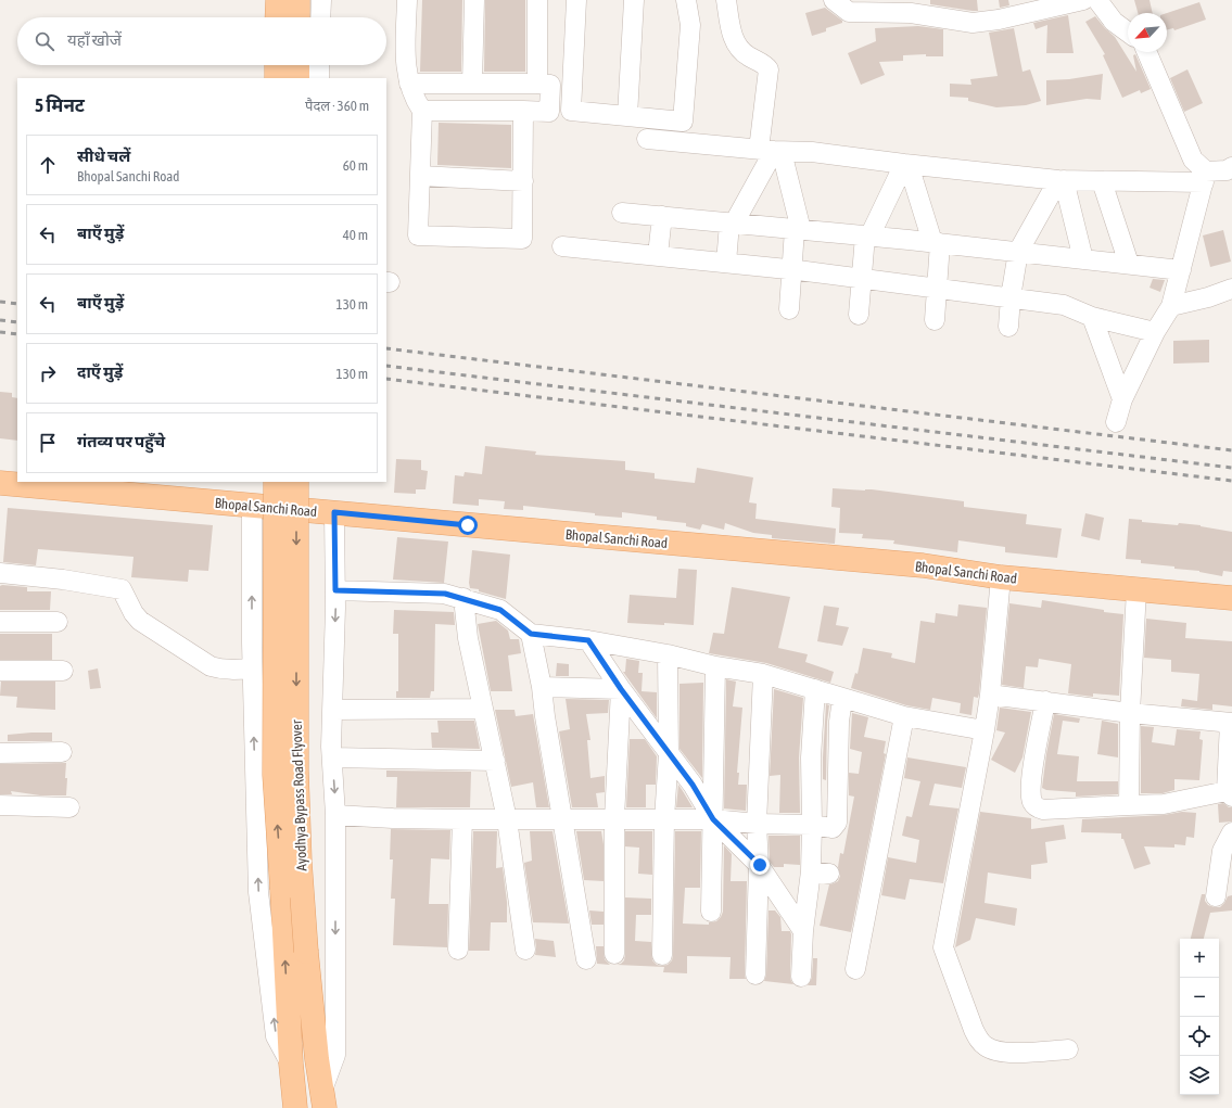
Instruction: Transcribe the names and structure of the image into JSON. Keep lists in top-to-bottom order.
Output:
{
  "streets": {
    "main road": ["Bhopal Sanchi Road", "Ayodhya Bypass Road Flyover"]
  },
  "north": "bottom left",
  "page": {
    "search": "यहाँ खोजें",
    "heading": ["5 मिनट", "पैदल · 360 m"],
    "list": [
      ["सीधे चलें", "Bhopal Sanchi Road", "60 m"],
      ["बाएँ मुड़ें", "40 m"],
      ["बाएँ मुड़ें", "130 m"],
      ["दाएँ मुड़ें", "130 m"],
      "गंतव्य पर पहुँचे"
    ],
    "map_buttons": ["+", "−"]
  }
}
